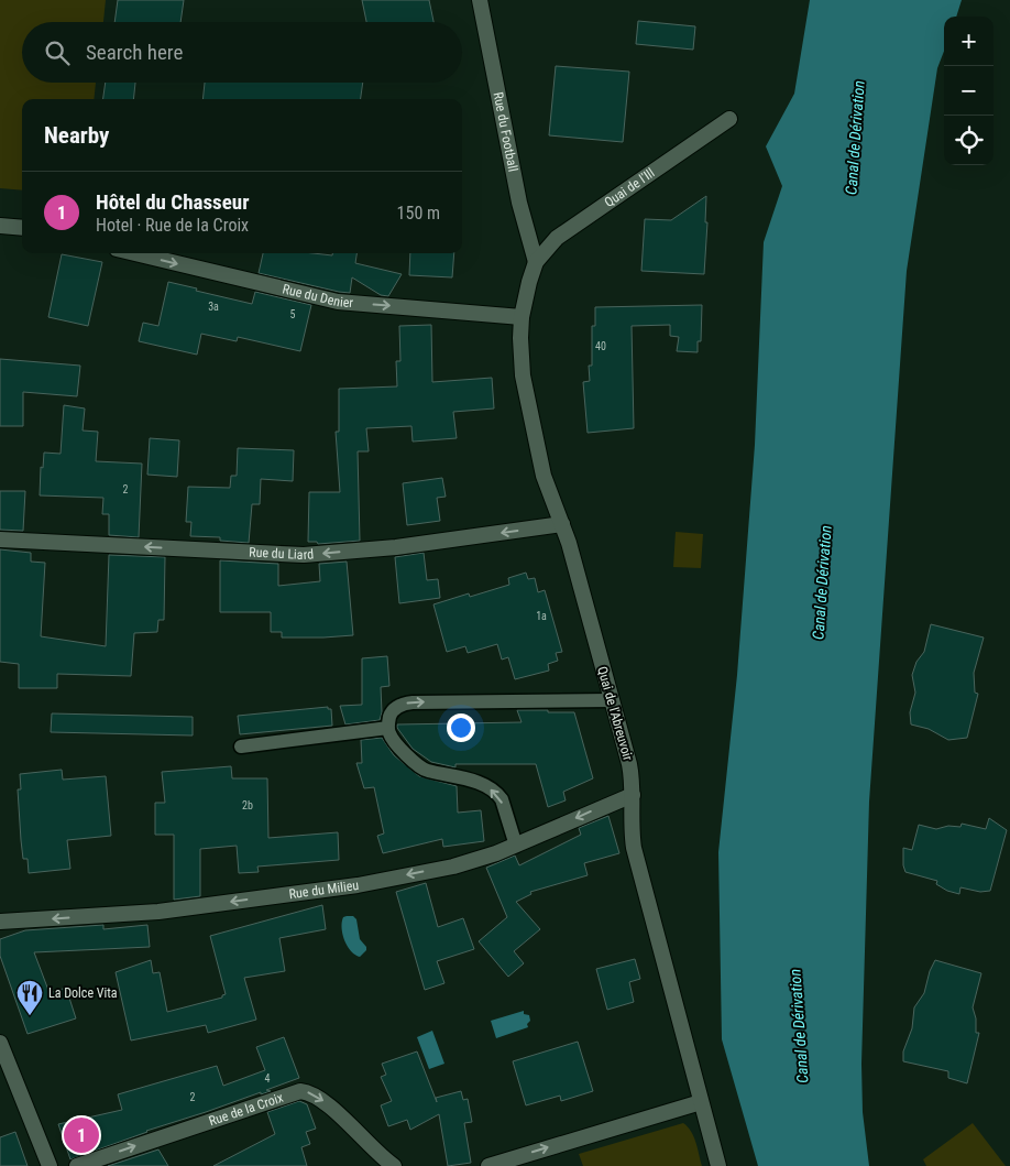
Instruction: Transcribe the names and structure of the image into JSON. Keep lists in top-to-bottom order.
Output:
{
  "streets": {
    "street": [
      "Rue du Football",
      "Quai de l'Ill",
      "Rue du Denier",
      "Rue du Liard",
      "Quai de l'Abreuvoir",
      "Rue du Milieu",
      "Rue de la Croix"
    ]
  },
  "crossings": [
    ["Rue du Football", "Quai de l'Ill"],
    ["Rue du Football", "Quai de l'Abreuvoir"],
    ["Quai de l'Ill", "Quai de l'Abreuvoir"],
    ["Rue du Denier", "Quai de l'Abreuvoir"],
    ["Rue du Liard", "Quai de l'Abreuvoir"],
    ["Quai de l'Abreuvoir", "Rue du Milieu"]
  ],
  "one_way": [
    "Rue du Denier",
    "Rue du Liard",
    "Rue du Milieu",
    "Rue de la Croix"
  ],
  "water": ["Canal de Dérivation"],
  "places": {
    "restaurant": ["La Dolce Vita"]
  },
  "house_numbers": [
    "3a",
    "5",
    "40",
    "2",
    "1a",
    "2b",
    "4",
    "2"
  ],
  "page": {
    "map_buttons": ["+", "−"],
    "search": "Search here",
    "heading": "Nearby",
    "list": [
      {
        "mark": "1",
        "name": "Hôtel du Chasseur",
        "note": "Hotel · Rue de la Croix",
        "value": "150 m"
      }
    ],
    "pins": "1"
  }
}
